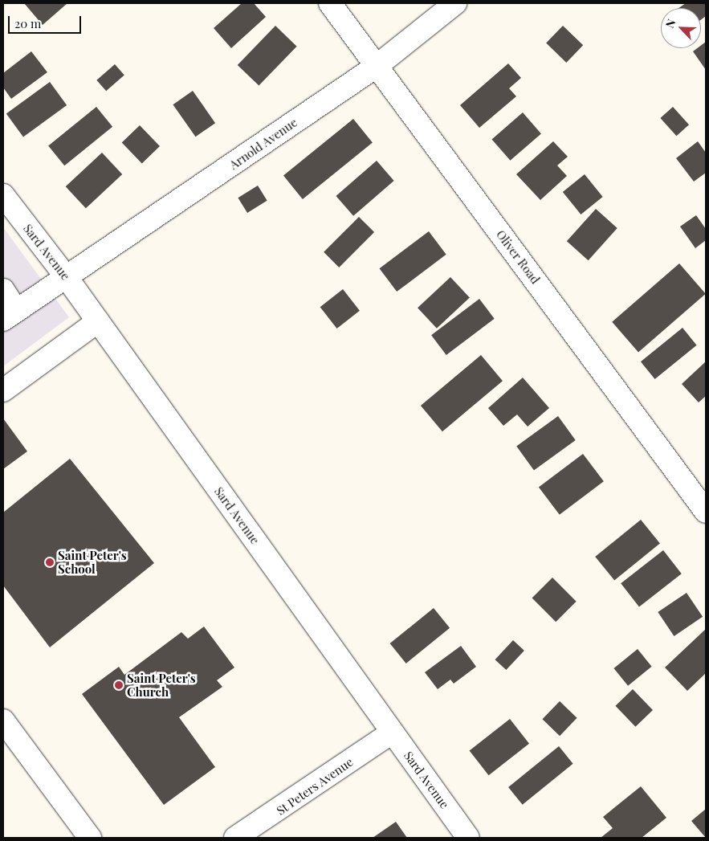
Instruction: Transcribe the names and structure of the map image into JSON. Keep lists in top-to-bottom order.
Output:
{
  "streets": {
    "street": [
      "Arnold Avenue",
      "Sard Avenue",
      "Oliver Road",
      "St Peters Avenue"
    ]
  },
  "crossings": [
    ["Arnold Avenue", "Sard Avenue"],
    ["Arnold Avenue", "Oliver Road"],
    ["Sard Avenue", "St Peters Avenue"]
  ],
  "places": ["Saint Peter's School", "Saint Peter's Church"],
  "scale_bar": "20 m",
  "north": "top left"
}
